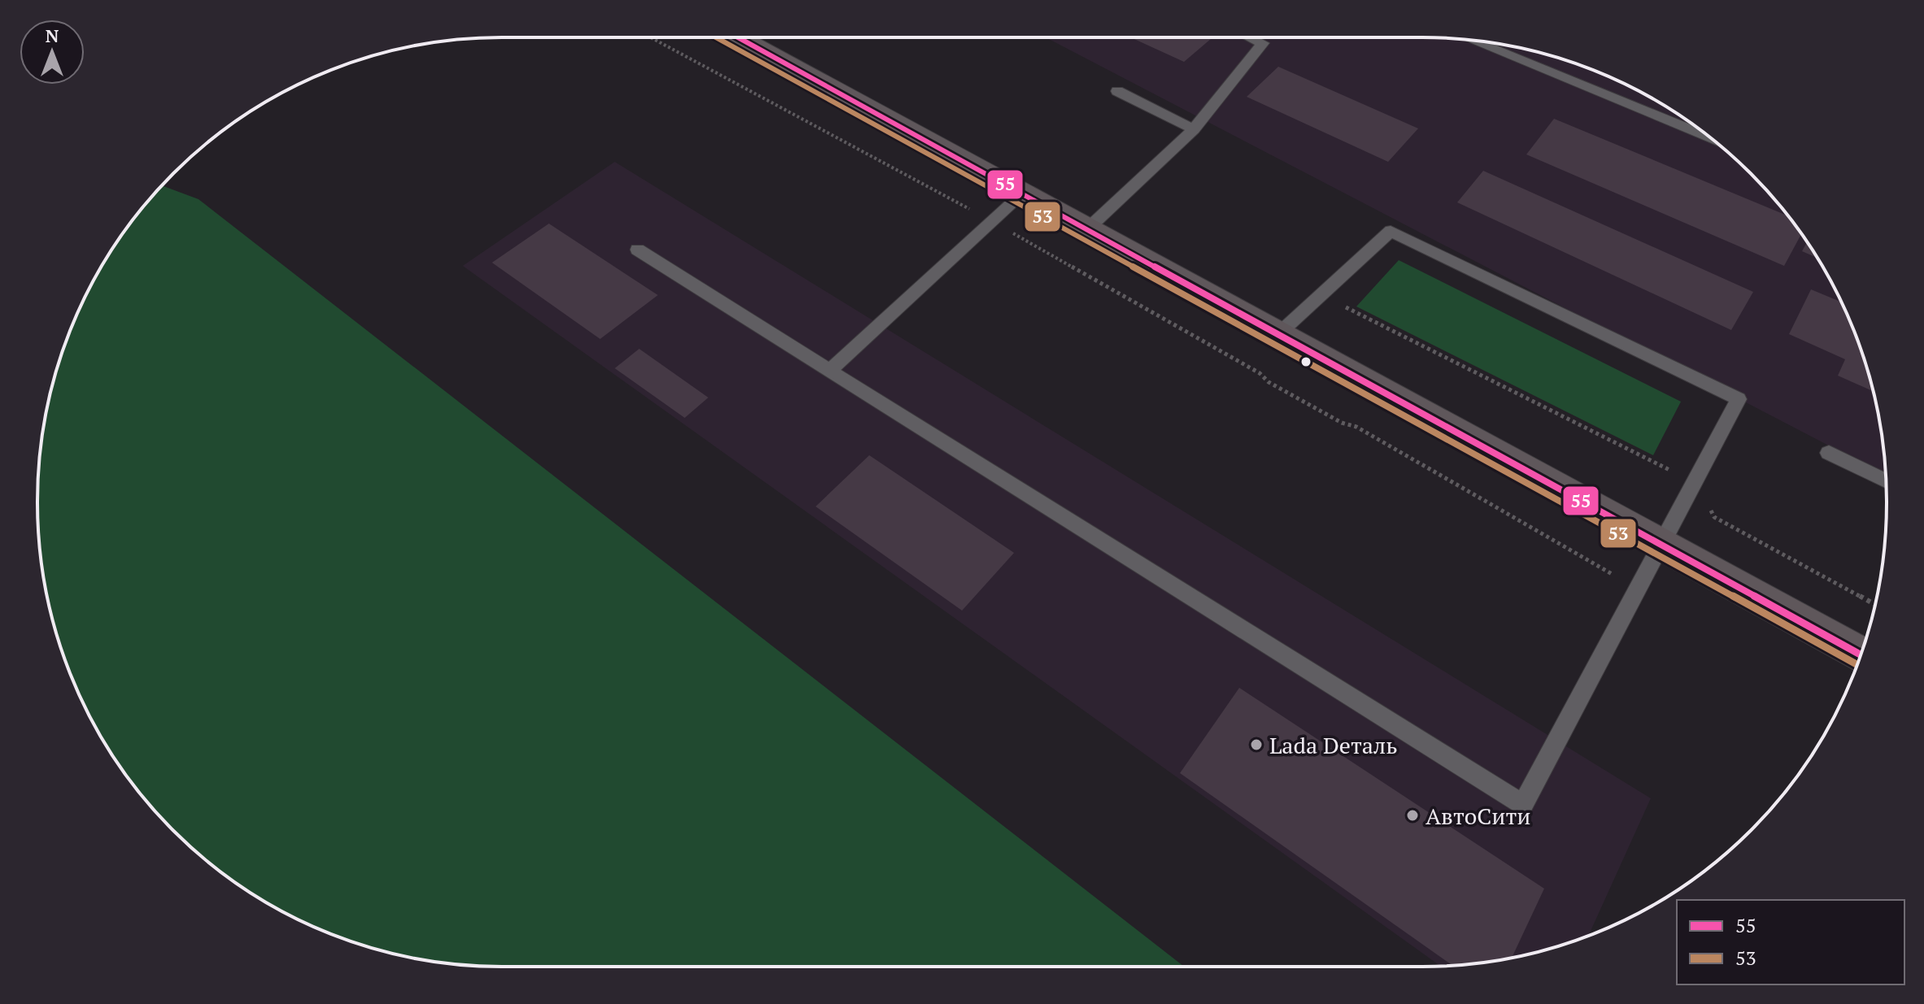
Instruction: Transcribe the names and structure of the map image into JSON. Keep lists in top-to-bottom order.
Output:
{
  "places": ["Lada Dеталь", "АвтоСити"],
  "lines": ["transit line 55", "transit line 53"],
  "legend": ["55", "53"],
  "north": "top"
}
